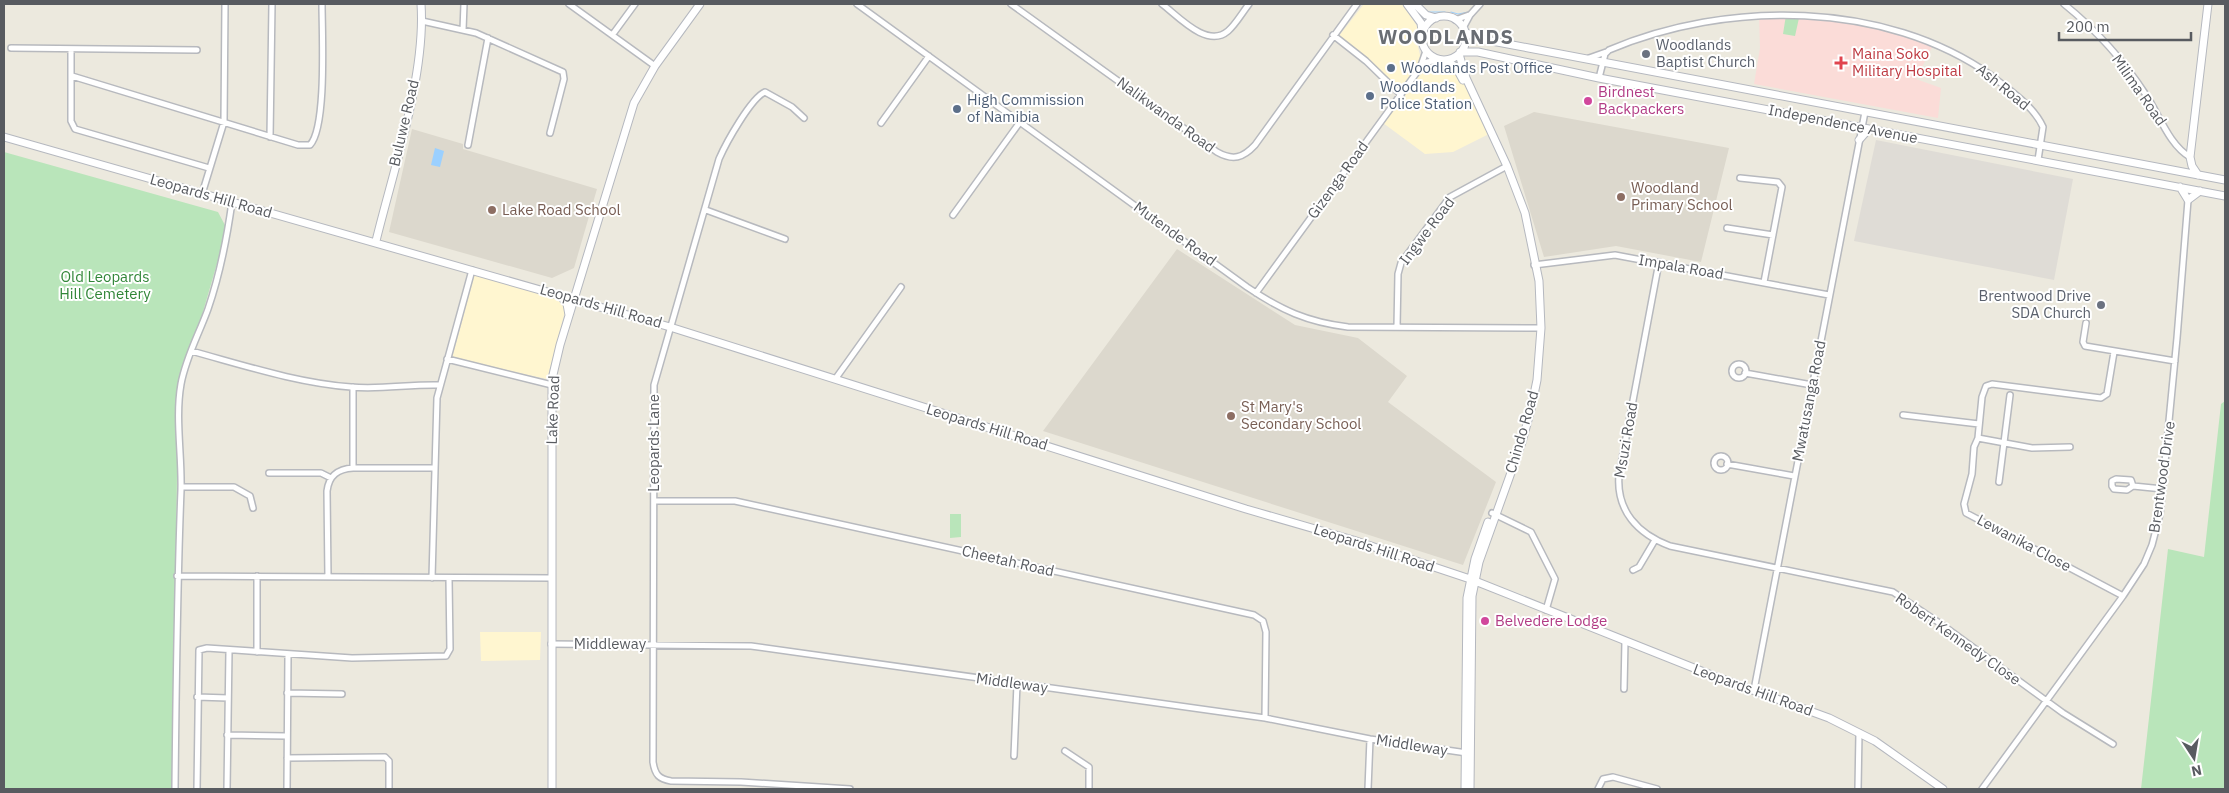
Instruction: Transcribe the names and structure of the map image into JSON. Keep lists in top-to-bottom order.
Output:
{
  "streets": {
    "main road": [
      "Buluwe Road",
      "Independence Avenue",
      "Leopards Hill Road",
      "Lake Road",
      "Chindo Road"
    ],
    "street": [
      "Ash Road",
      "Milima Road",
      "Nalikwanda Road",
      "Gizenga Road",
      "Ingwe Road",
      "Mutende Road",
      "Impala Road",
      "Mwatusanga Road",
      "Msuzi Road",
      "Leopards Lane",
      "Brentwood Drive",
      "Lewanika Close",
      "Cheetah Road",
      "Robert Kennedy Close",
      "Middleway"
    ]
  },
  "crossings": [
    ["Ash Road", "Independence Avenue"],
    ["Buluwe Road", "Leopards Hill Road"],
    ["Independence Avenue", "Gizenga Road"],
    ["Independence Avenue", "Mwatusanga Road"],
    ["Independence Avenue", "Chindo Road"],
    ["Gizenga Road", "Mutende Road"],
    ["Gizenga Road", "Chindo Road"],
    ["Leopards Hill Road", "Mwatusanga Road"],
    ["Leopards Hill Road", "Lake Road"],
    ["Leopards Hill Road", "Chindo Road"],
    ["Leopards Hill Road", "Leopards Lane"],
    ["Ingwe Road", "Mutende Road"],
    ["Ingwe Road", "Chindo Road"],
    ["Mutende Road", "Chindo Road"],
    ["Impala Road", "Mwatusanga Road"],
    ["Impala Road", "Chindo Road"],
    ["Impala Road", "Msuzi Road"],
    ["Mwatusanga Road", "Msuzi Road"],
    ["Mwatusanga Road", "Robert Kennedy Close"],
    ["Lake Road", "Middleway"],
    ["Chindo Road", "Middleway"],
    ["Msuzi Road", "Robert Kennedy Close"],
    ["Leopards Lane", "Cheetah Road"],
    ["Leopards Lane", "Middleway"],
    ["Brentwood Drive", "Lewanika Close"],
    ["Brentwood Drive", "Robert Kennedy Close"],
    ["Cheetah Road", "Middleway"]
  ],
  "districts": ["WOODLANDS"],
  "parks": ["Old Leopards Hill Cemetery"],
  "places": {
    "other": [
      "Woodlands Baptist Church",
      "Woodlands Post Office",
      "Woodlands Police Station",
      "Birdnest Backpackers",
      "High Commission of Namibia",
      "Woodland Primary School",
      "Lake Road School",
      "Brentwood Drive SDA Church",
      "St Mary's Secondary School",
      "Belvedere Lodge"
    ],
    "health": ["Maina Soko Military Hospital"]
  },
  "scale_bar": "200 m",
  "north": "bottom"
}
